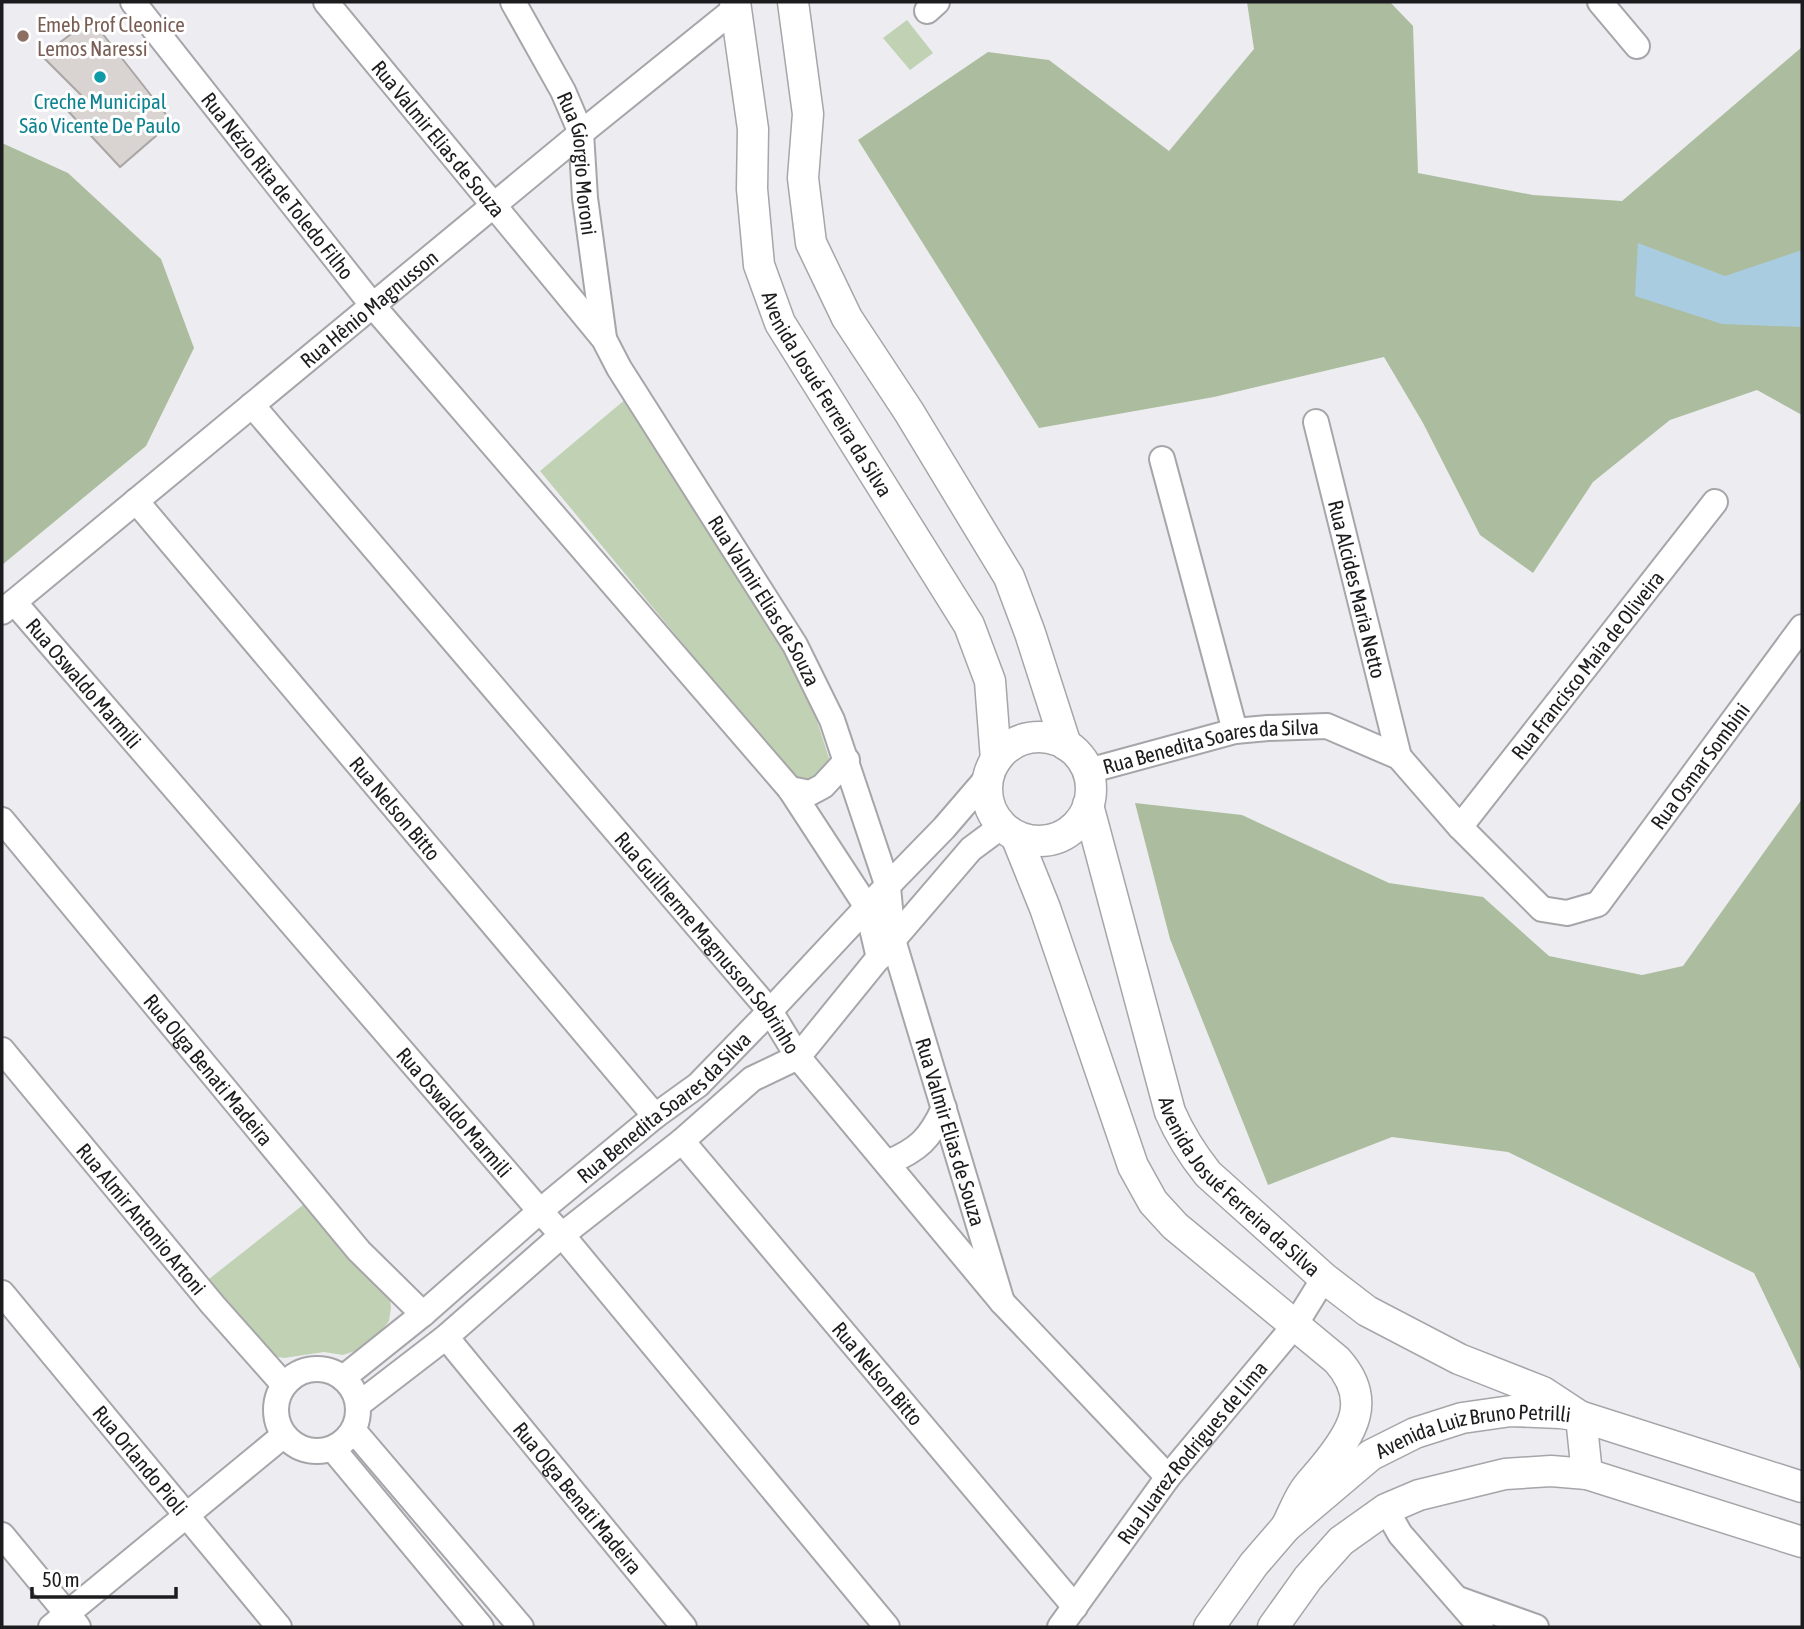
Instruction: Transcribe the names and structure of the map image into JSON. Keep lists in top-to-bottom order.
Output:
{
  "streets": {
    "main road": ["Avenida Josué Ferreira da Silva", "Avenida Luiz Bruno Petrilli"],
    "street": [
      "Rua Valmir Elias de Souza",
      "Rua Giorgio Moroni",
      "Rua Nézio Rita de Toledo Filho",
      "Rua Hênio Magnusson",
      "Rua Alcides Maria Netto",
      "Rua Francisco Maia de Oliveira",
      "Rua Oswaldo Marmili",
      "Rua Benedita Soares da Silva",
      "Rua Osmar Sombini",
      "Rua Nelson Bitto",
      "Rua Guilherme Magnusson Sobrinho",
      "Rua Olga Benati Madeira",
      "Rua Almir Antonio Artoni",
      "Rua Juarez Rodrigues de Lima",
      "Rua Orlando Pioli"
    ]
  },
  "crossings": [
    ["Rua Valmir Elias de Souza", "Rua Giorgio Moroni"],
    ["Rua Valmir Elias de Souza", "Rua Hênio Magnusson"],
    ["Rua Valmir Elias de Souza", "Rua Benedita Soares da Silva"],
    ["Rua Valmir Elias de Souza", "Rua Guilherme Magnusson Sobrinho"],
    ["Rua Giorgio Moroni", "Rua Hênio Magnusson"],
    ["Rua Nézio Rita de Toledo Filho", "Rua Hênio Magnusson"],
    ["Rua Nézio Rita de Toledo Filho", "Rua Benedita Soares da Silva"],
    ["Rua Hênio Magnusson", "Avenida Josué Ferreira da Silva"],
    ["Rua Hênio Magnusson", "Rua Oswaldo Marmili"],
    ["Rua Hênio Magnusson", "Rua Nelson Bitto"],
    ["Rua Hênio Magnusson", "Rua Guilherme Magnusson Sobrinho"],
    ["Avenida Josué Ferreira da Silva", "Rua Benedita Soares da Silva"],
    ["Avenida Josué Ferreira da Silva", "Avenida Luiz Bruno Petrilli"],
    ["Avenida Josué Ferreira da Silva", "Rua Juarez Rodrigues de Lima"],
    ["Rua Alcides Maria Netto", "Rua Benedita Soares da Silva"],
    ["Rua Francisco Maia de Oliveira", "Rua Benedita Soares da Silva"],
    ["Rua Oswaldo Marmili", "Rua Benedita Soares da Silva"],
    ["Rua Benedita Soares da Silva", "Rua Osmar Sombini"],
    ["Rua Benedita Soares da Silva", "Rua Nelson Bitto"],
    ["Rua Benedita Soares da Silva", "Rua Guilherme Magnusson Sobrinho"],
    ["Rua Benedita Soares da Silva", "Rua Olga Benati Madeira"],
    ["Rua Benedita Soares da Silva", "Rua Almir Antonio Artoni"],
    ["Rua Nelson Bitto", "Rua Juarez Rodrigues de Lima"],
    ["Rua Guilherme Magnusson Sobrinho", "Rua Juarez Rodrigues de Lima"]
  ],
  "places": ["Emeb Prof Cleonice Lemos Naressi", "Creche Municipal São Vicente De Paulo"],
  "scale_bar": "50 m"
}
